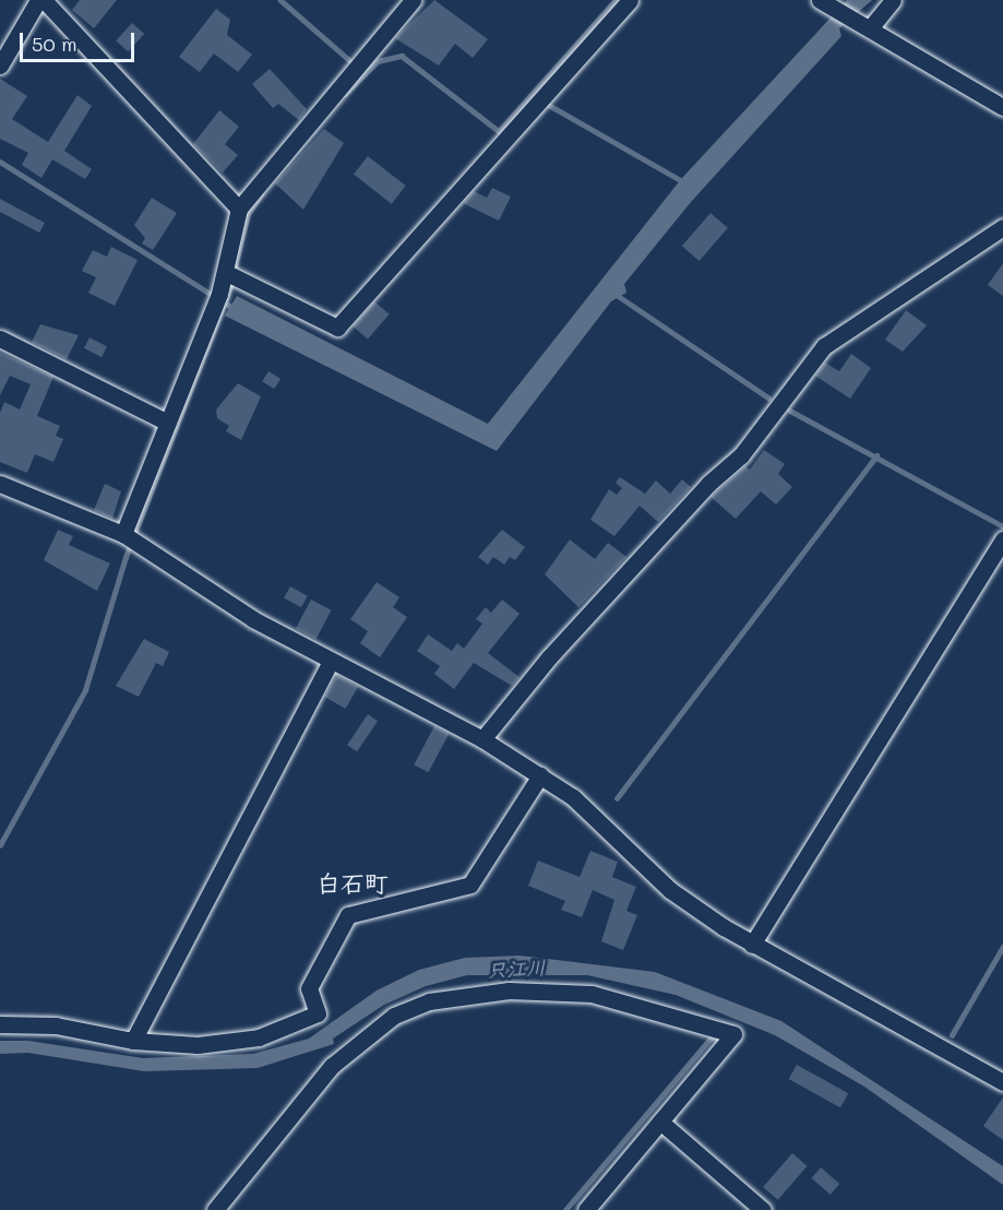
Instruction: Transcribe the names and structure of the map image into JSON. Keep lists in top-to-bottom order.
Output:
{
  "districts": ["白石町"],
  "water": ["只江川"],
  "scale_bar": "50 m"
}
